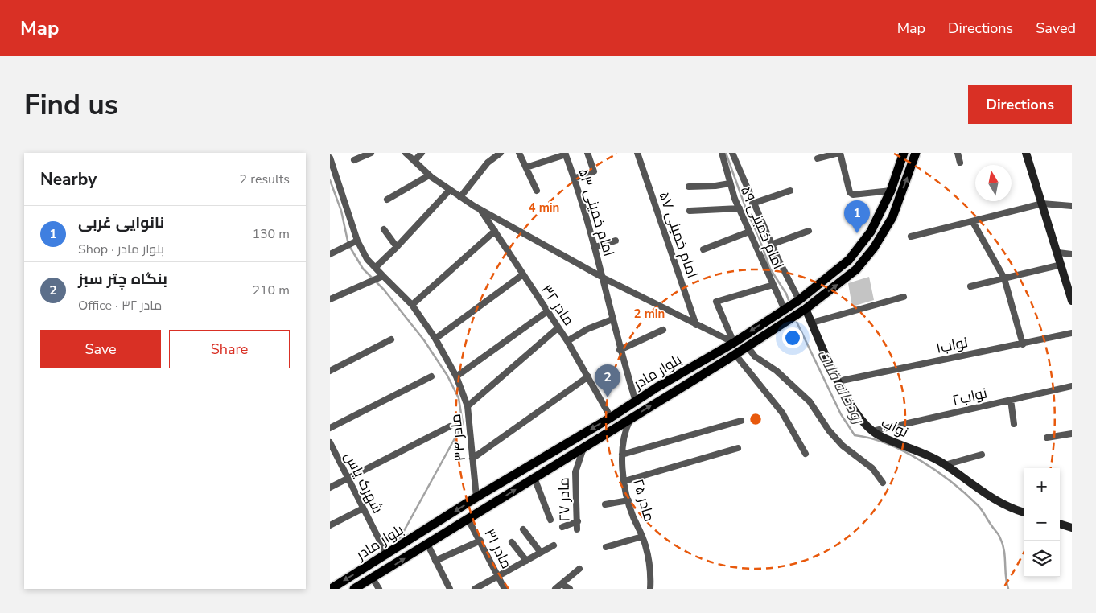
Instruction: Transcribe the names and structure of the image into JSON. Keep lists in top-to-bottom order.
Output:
{
  "streets": {
    "main road": ["بلوار مادر"],
    "street": [
      "امام خمینی ۵۳",
      "امام خمینی ۵۹",
      "امام خمینی ۵۷",
      "مادر ۳۲",
      "نواب۱",
      "نواب۲",
      "نواب",
      "مادر ۳۴",
      "شهرک یاس",
      "مادر ۲۷",
      "مادر ۲۵",
      "مادر ۳۱"
    ]
  },
  "crossings": [
    ["امام خمینی ۵۳", "بلوار مادر"],
    ["امام خمینی ۵۹", "بلوار مادر"],
    ["مادر ۳۲", "بلوار مادر"],
    ["نواب۱", "نواب"],
    ["بلوار مادر", "نواب"],
    ["بلوار مادر", "مادر ۳۴"],
    ["بلوار مادر", "شهرک یاس"],
    ["بلوار مادر", "مادر ۲۷"],
    ["بلوار مادر", "مادر ۲۵"],
    ["بلوار مادر", "مادر ۳۱"],
    ["نواب۲", "نواب"]
  ],
  "water": ["رودخانه قلات"],
  "north": "top",
  "page": {
    "header": "Map",
    "nav": ["Map", "Directions", "Saved"],
    "buttons": [
      "Directions",
      ["Save", "Share"]
    ],
    "title": "Find us",
    "heading": ["Nearby", "2 results"],
    "pins": ["1", "2"],
    "list": [
      {
        "mark": "1",
        "name": "نانوایی غربی",
        "note": "Shop · بلوار مادر",
        "value": "130 m"
      },
      {
        "mark": "2",
        "name": "بنگاه چتر سبز",
        "note": "Office · مادر ۳۲",
        "value": "210 m"
      }
    ],
    "map_buttons": ["+", "−"]
  },
  "rings": ["4 min", "2 min"]
}
